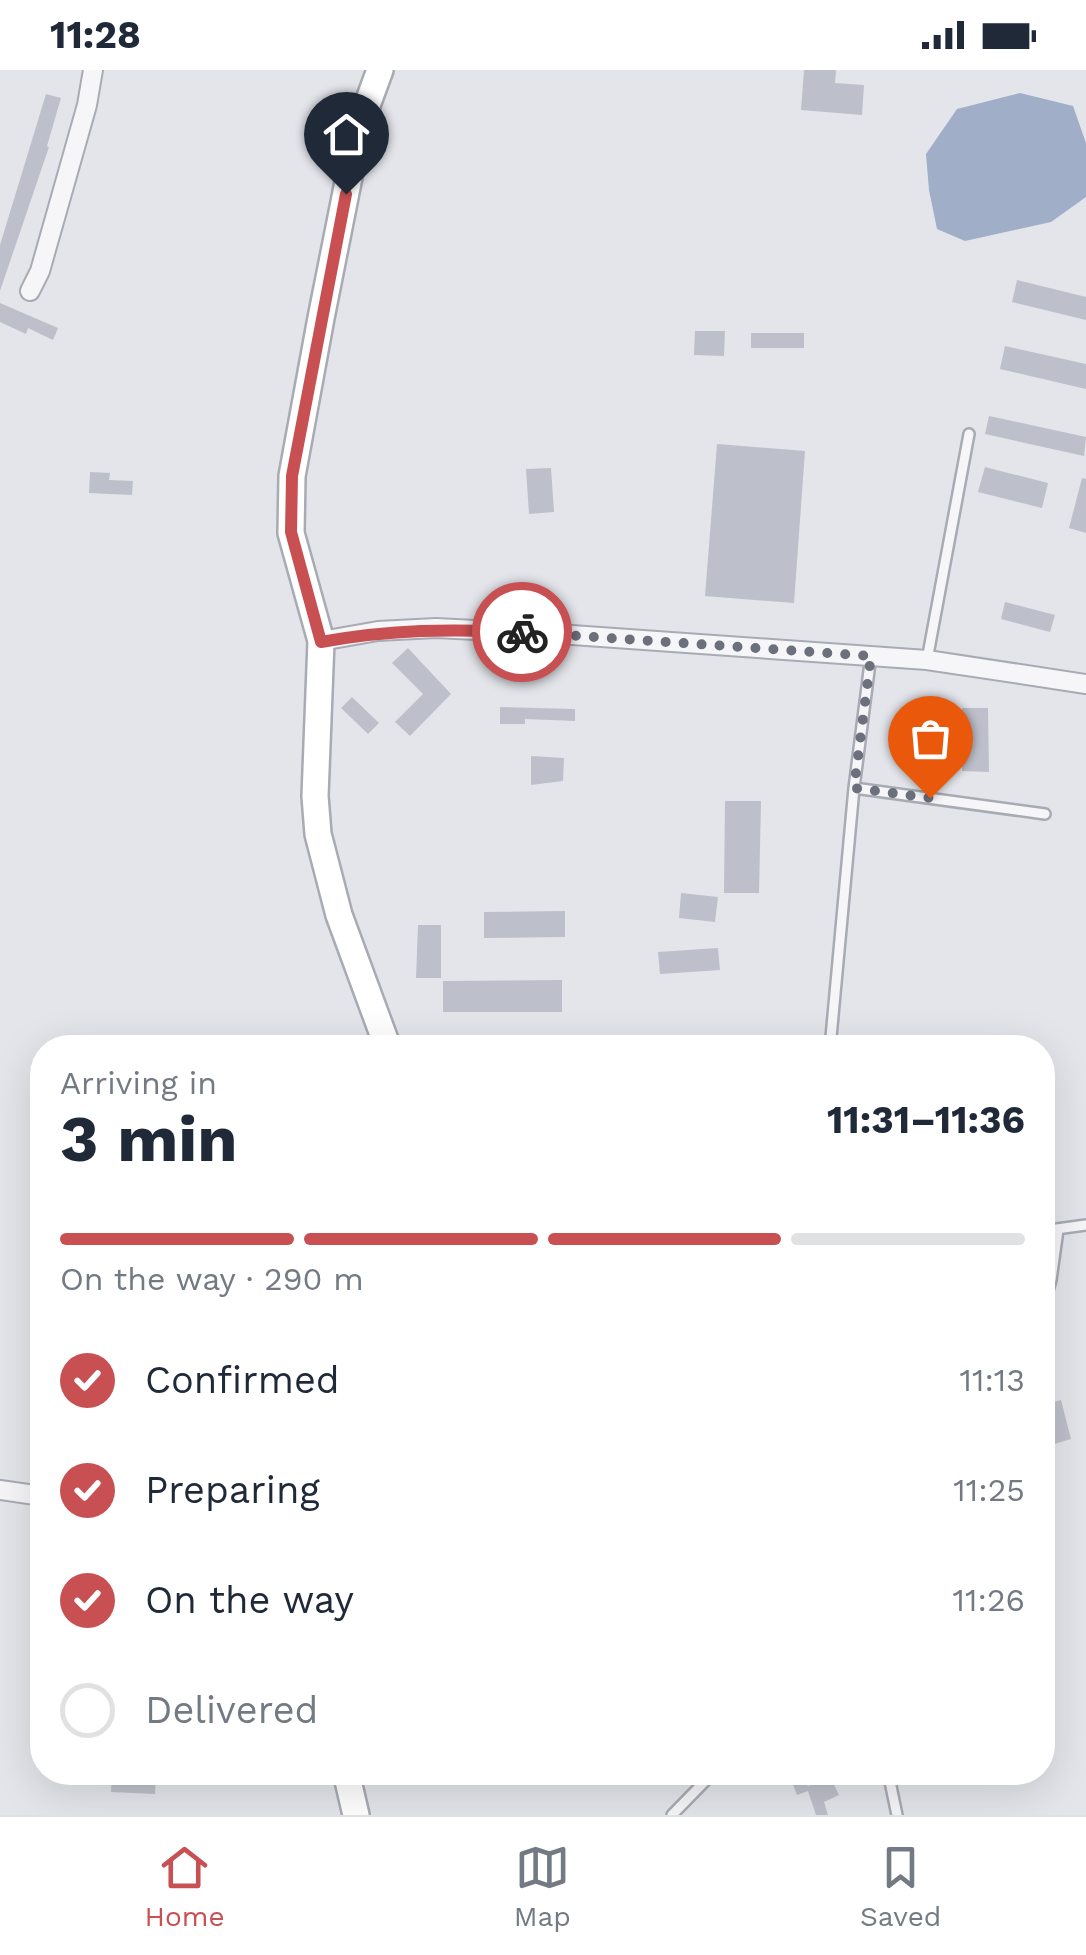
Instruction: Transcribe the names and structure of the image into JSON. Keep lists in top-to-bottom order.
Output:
{
  "page": {
    "status": "11:28",
    "heading": ["3 min", "Arriving in", "11:31–11:36"],
    "bar": "On the way · 290 m",
    "list": [
      ["Confirmed", "11:13"],
      ["Preparing", "11:25"],
      ["On the way", "11:26"],
      "Delivered"
    ],
    "tabs": ["Home", "Map", "Saved"]
  }
}
